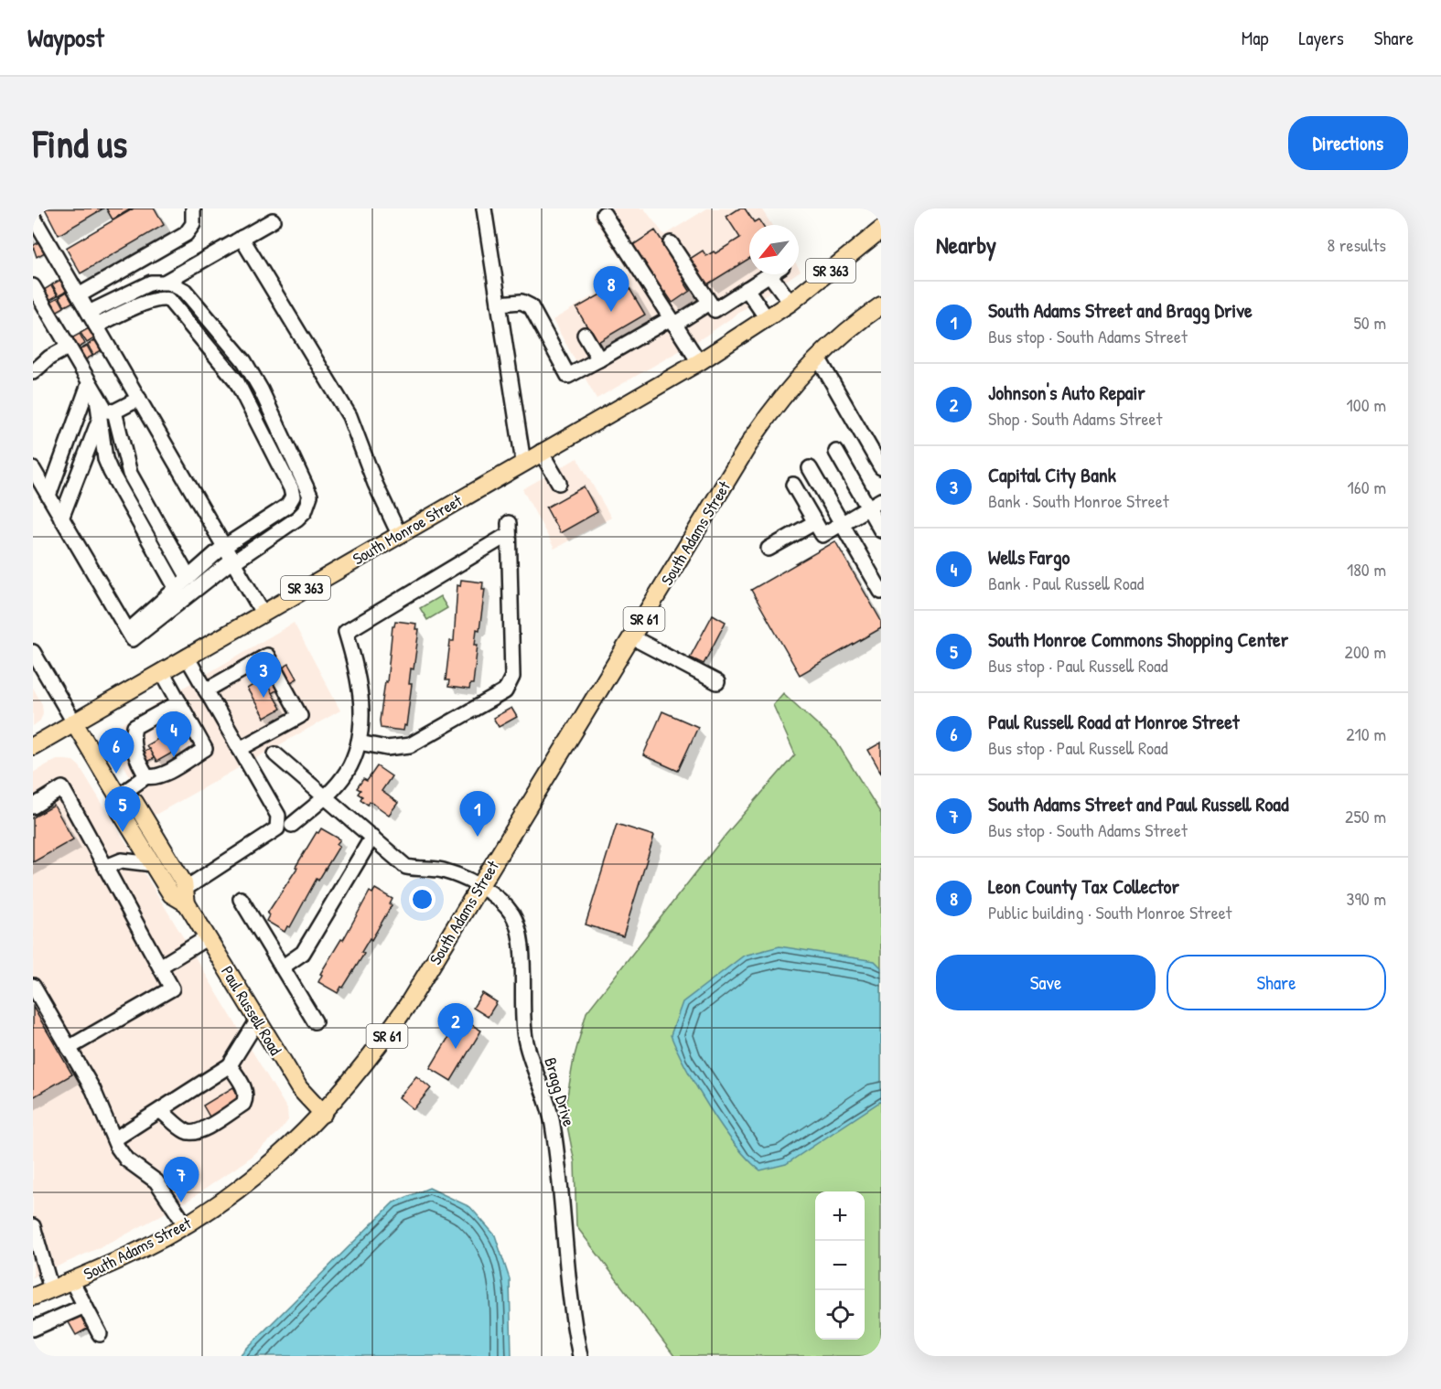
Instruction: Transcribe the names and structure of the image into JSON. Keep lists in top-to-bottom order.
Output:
{
  "streets": {
    "main road": [
      "SR 363",
      "South Monroe Street",
      "South Adams Street",
      "SR 61",
      "Paul Russell Road"
    ],
    "street": ["Bragg Drive"]
  },
  "crossings": [
    ["SR 363", "South Monroe Street"],
    ["South Monroe Street", "Paul Russell Road"],
    ["South Adams Street", "SR 61"],
    ["South Adams Street", "Paul Russell Road"],
    ["South Adams Street", "Bragg Drive"]
  ],
  "north": "bottom left",
  "page": {
    "header": "Waypost",
    "nav": ["Map", "Layers", "Share"],
    "buttons": [
      "Directions",
      ["Save", "Share"]
    ],
    "title": "Find us",
    "heading": ["Nearby", "8 results"],
    "pins": [
      "8",
      "3",
      "4",
      "6",
      "5",
      "1",
      "2",
      "7"
    ],
    "list": [
      {
        "mark": "1",
        "name": "South Adams Street and Bragg Drive",
        "note": "Bus stop · South Adams Street",
        "value": "50 m"
      },
      {
        "mark": "2",
        "name": "Johnson's Auto Repair",
        "note": "Shop · South Adams Street",
        "value": "100 m"
      },
      {
        "mark": "3",
        "name": "Capital City Bank",
        "note": "Bank · South Monroe Street",
        "value": "160 m"
      },
      {
        "mark": "4",
        "name": "Wells Fargo",
        "note": "Bank · Paul Russell Road",
        "value": "180 m"
      },
      {
        "mark": "5",
        "name": "South Monroe Commons Shopping Center",
        "note": "Bus stop · Paul Russell Road",
        "value": "200 m"
      },
      {
        "mark": "6",
        "name": "Paul Russell Road at Monroe Street",
        "note": "Bus stop · Paul Russell Road",
        "value": "210 m"
      },
      {
        "mark": "7",
        "name": "South Adams Street and Paul Russell Road",
        "note": "Bus stop · South Adams Street",
        "value": "250 m"
      },
      {
        "mark": "8",
        "name": "Leon County Tax Collector",
        "note": "Public building · South Monroe Street",
        "value": "390 m"
      }
    ],
    "map_buttons": ["+", "−"]
  }
}
